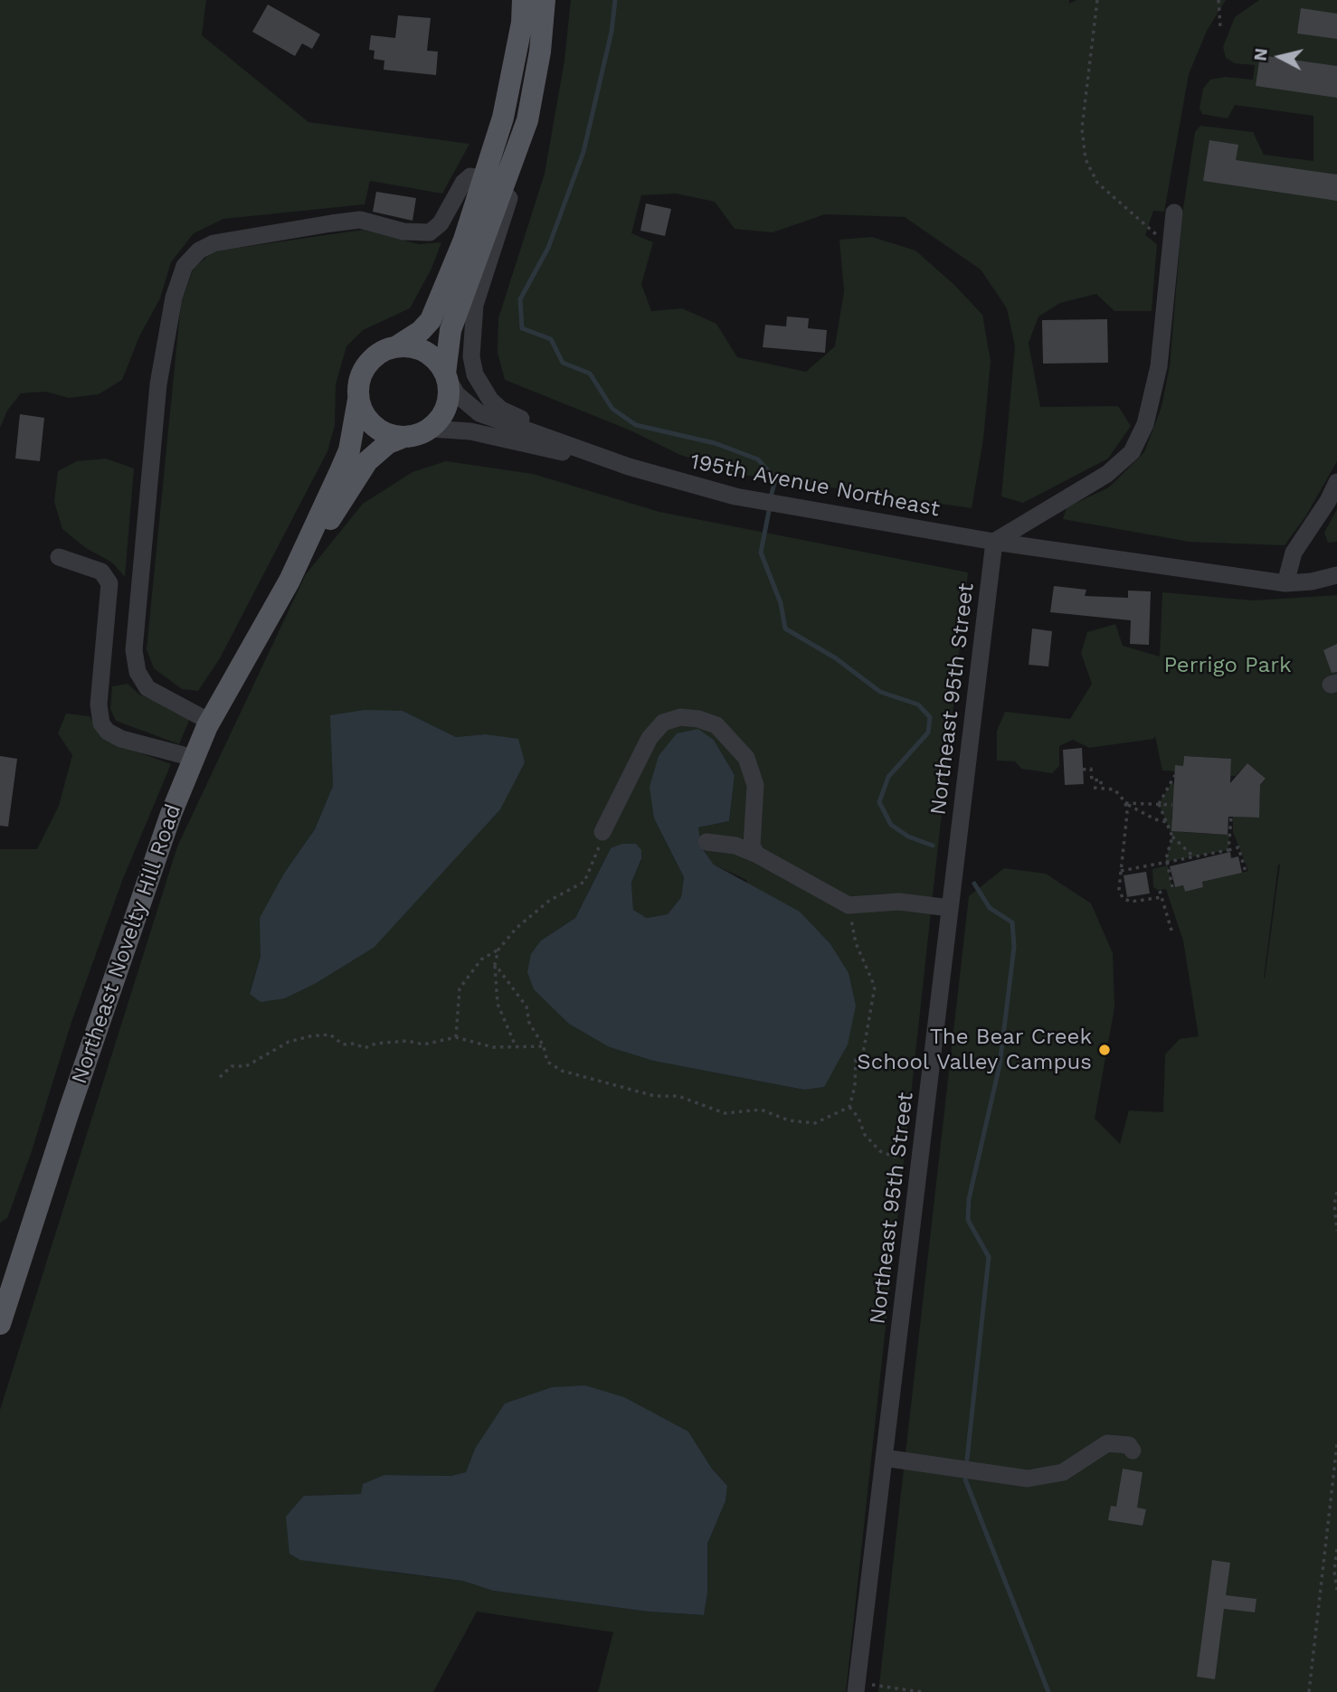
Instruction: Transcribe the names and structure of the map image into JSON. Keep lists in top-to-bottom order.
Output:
{
  "streets": {
    "main road": ["Northeast Novelty Hill Road"],
    "street": ["195th Avenue Northeast", "Northeast 95th Street"]
  },
  "crossings": [
    ["195th Avenue Northeast", "Northeast 95th Street"]
  ],
  "parks": ["Perrigo Park"],
  "places": ["The Bear Creek School Valley Campus"],
  "north": "left"
}
